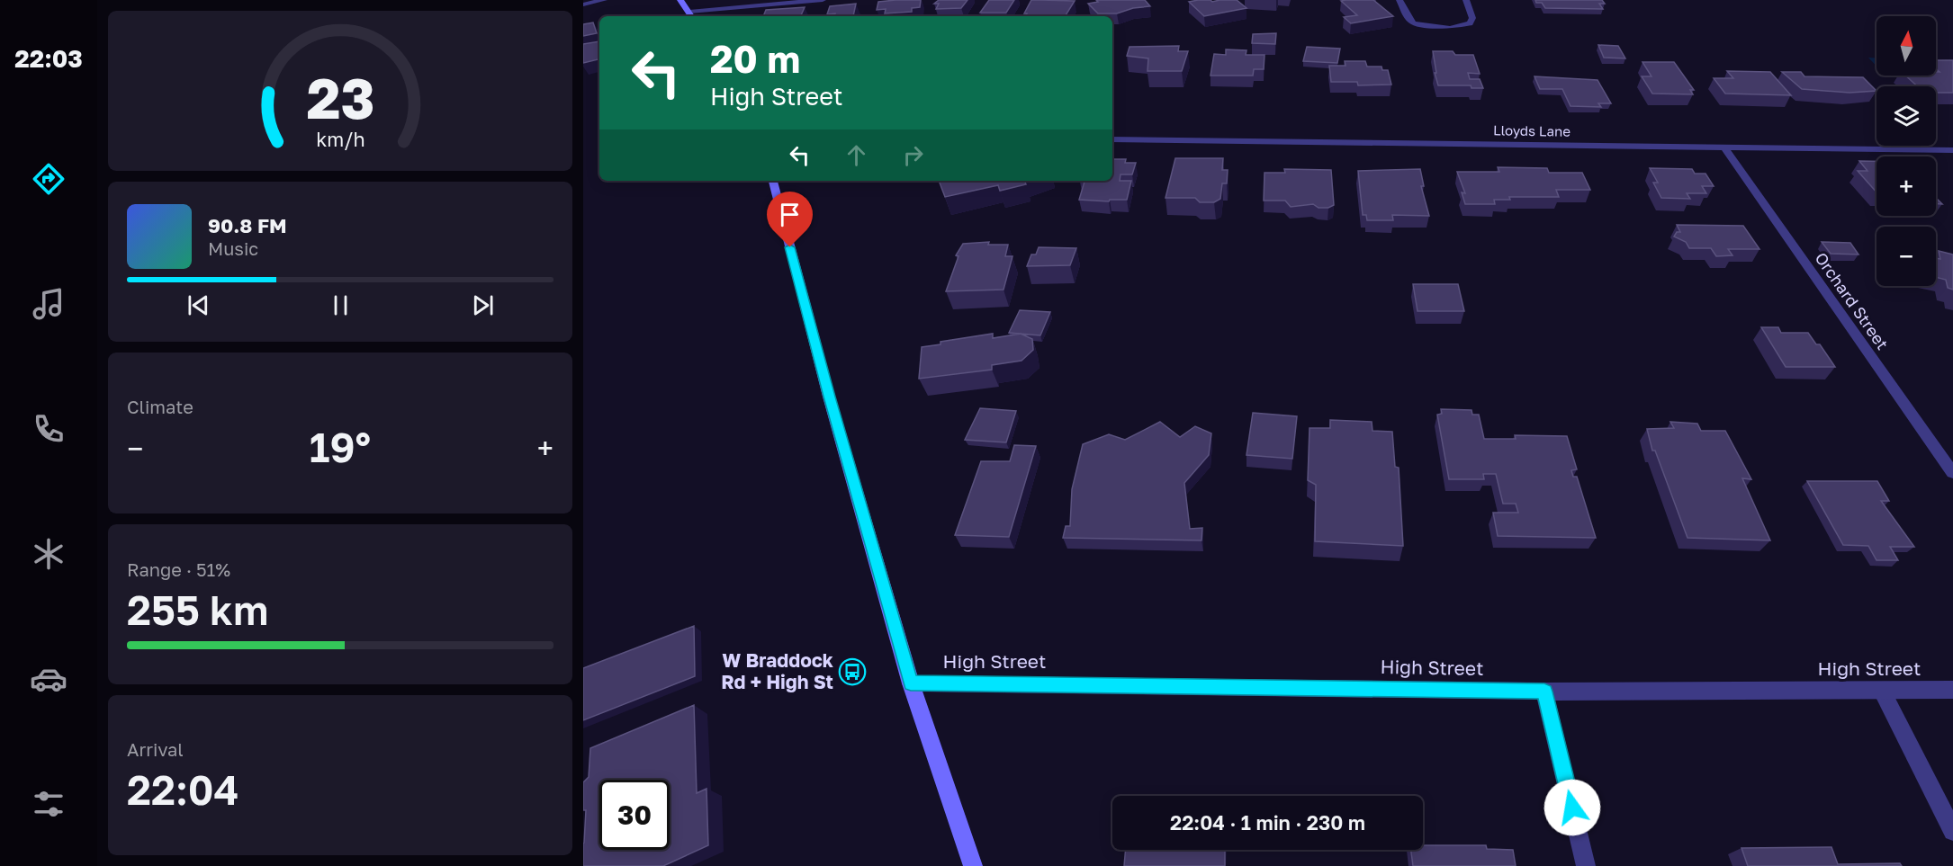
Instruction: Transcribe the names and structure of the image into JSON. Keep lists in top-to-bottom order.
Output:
{
  "streets": {
    "street": ["Lloyds Lane", "Orchard Street", "High Street"]
  },
  "crossings": [
    ["Lloyds Lane", "Orchard Street"]
  ],
  "places": {
    "bus stop": ["W Braddock Rd + High St"]
  },
  "north": "top",
  "page": {
    "tabs": "22:03",
    "map_buttons": ["+", "−"],
    "turn": ["20 m", "High Street"],
    "song": ["90.8 FM", "Music"],
    "tile": [
      "Climate",
      ["Range · 51%", "255 km"],
      ["Arrival", "22:04"]
    ],
    "heat": ["−", "19°", "+"],
    "limit": "30",
    "trip": "22:04 · 1 min · 230 m",
    "gauge": ["23", "km/h"]
  }
}
